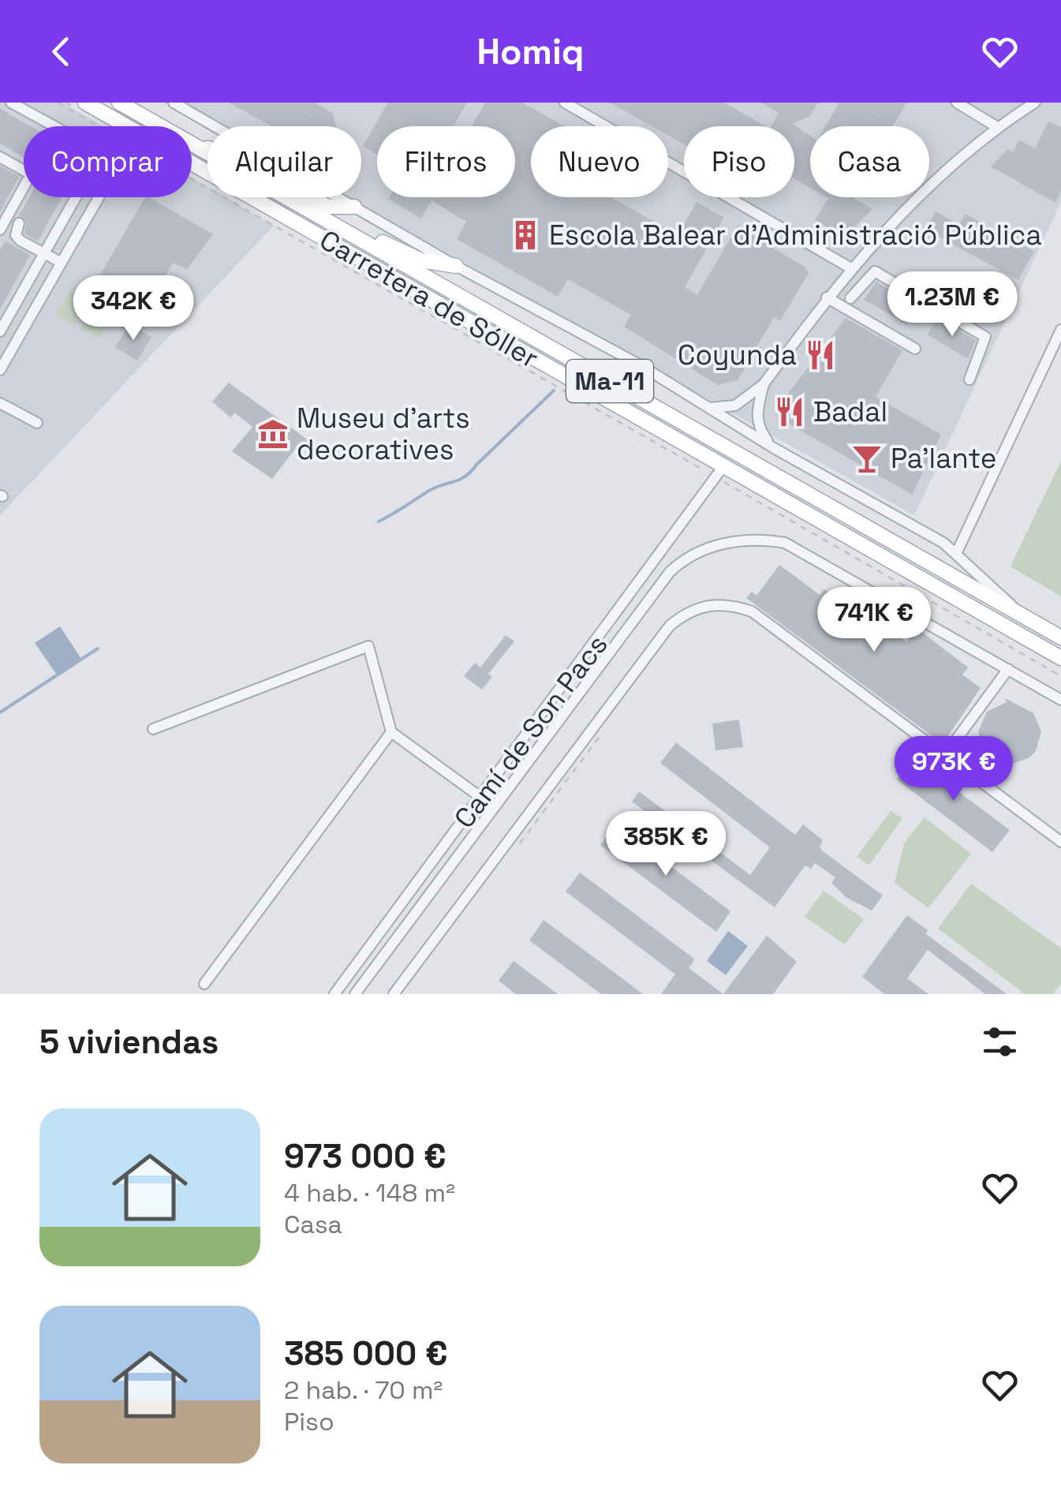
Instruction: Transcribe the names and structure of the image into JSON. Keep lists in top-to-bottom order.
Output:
{
  "streets": {
    "main road": ["Carretera de Sóller", "Ma-11"],
    "street": ["Camí de Son Pacs"]
  },
  "crossings": [
    ["Carretera de Sóller", "Camí de Son Pacs"]
  ],
  "places": {
    "building": ["Escola Balear d'Administració Pública"],
    "restaurant": ["Coyunda", "Badal"],
    "museum": ["Museu d'arts decoratives"],
    "bar": ["Pa'lante"]
  },
  "page": {
    "header": "Homiq",
    "chip": [
      "Comprar",
      "Alquilar",
      "Filtros",
      "Nuevo",
      "Piso",
      "Casa"
    ],
    "price": [
      "1.23M €",
      "342K €",
      "741K €",
      "973K €",
      "385K €"
    ],
    "heading": "5 viviendas",
    "list": [
      {
        "name": "973 000 €",
        "note": "4 hab. · 148 m² · Casa"
      },
      {
        "name": "385 000 €",
        "note": "2 hab. · 70 m² · Piso"
      }
    ]
  }
}
